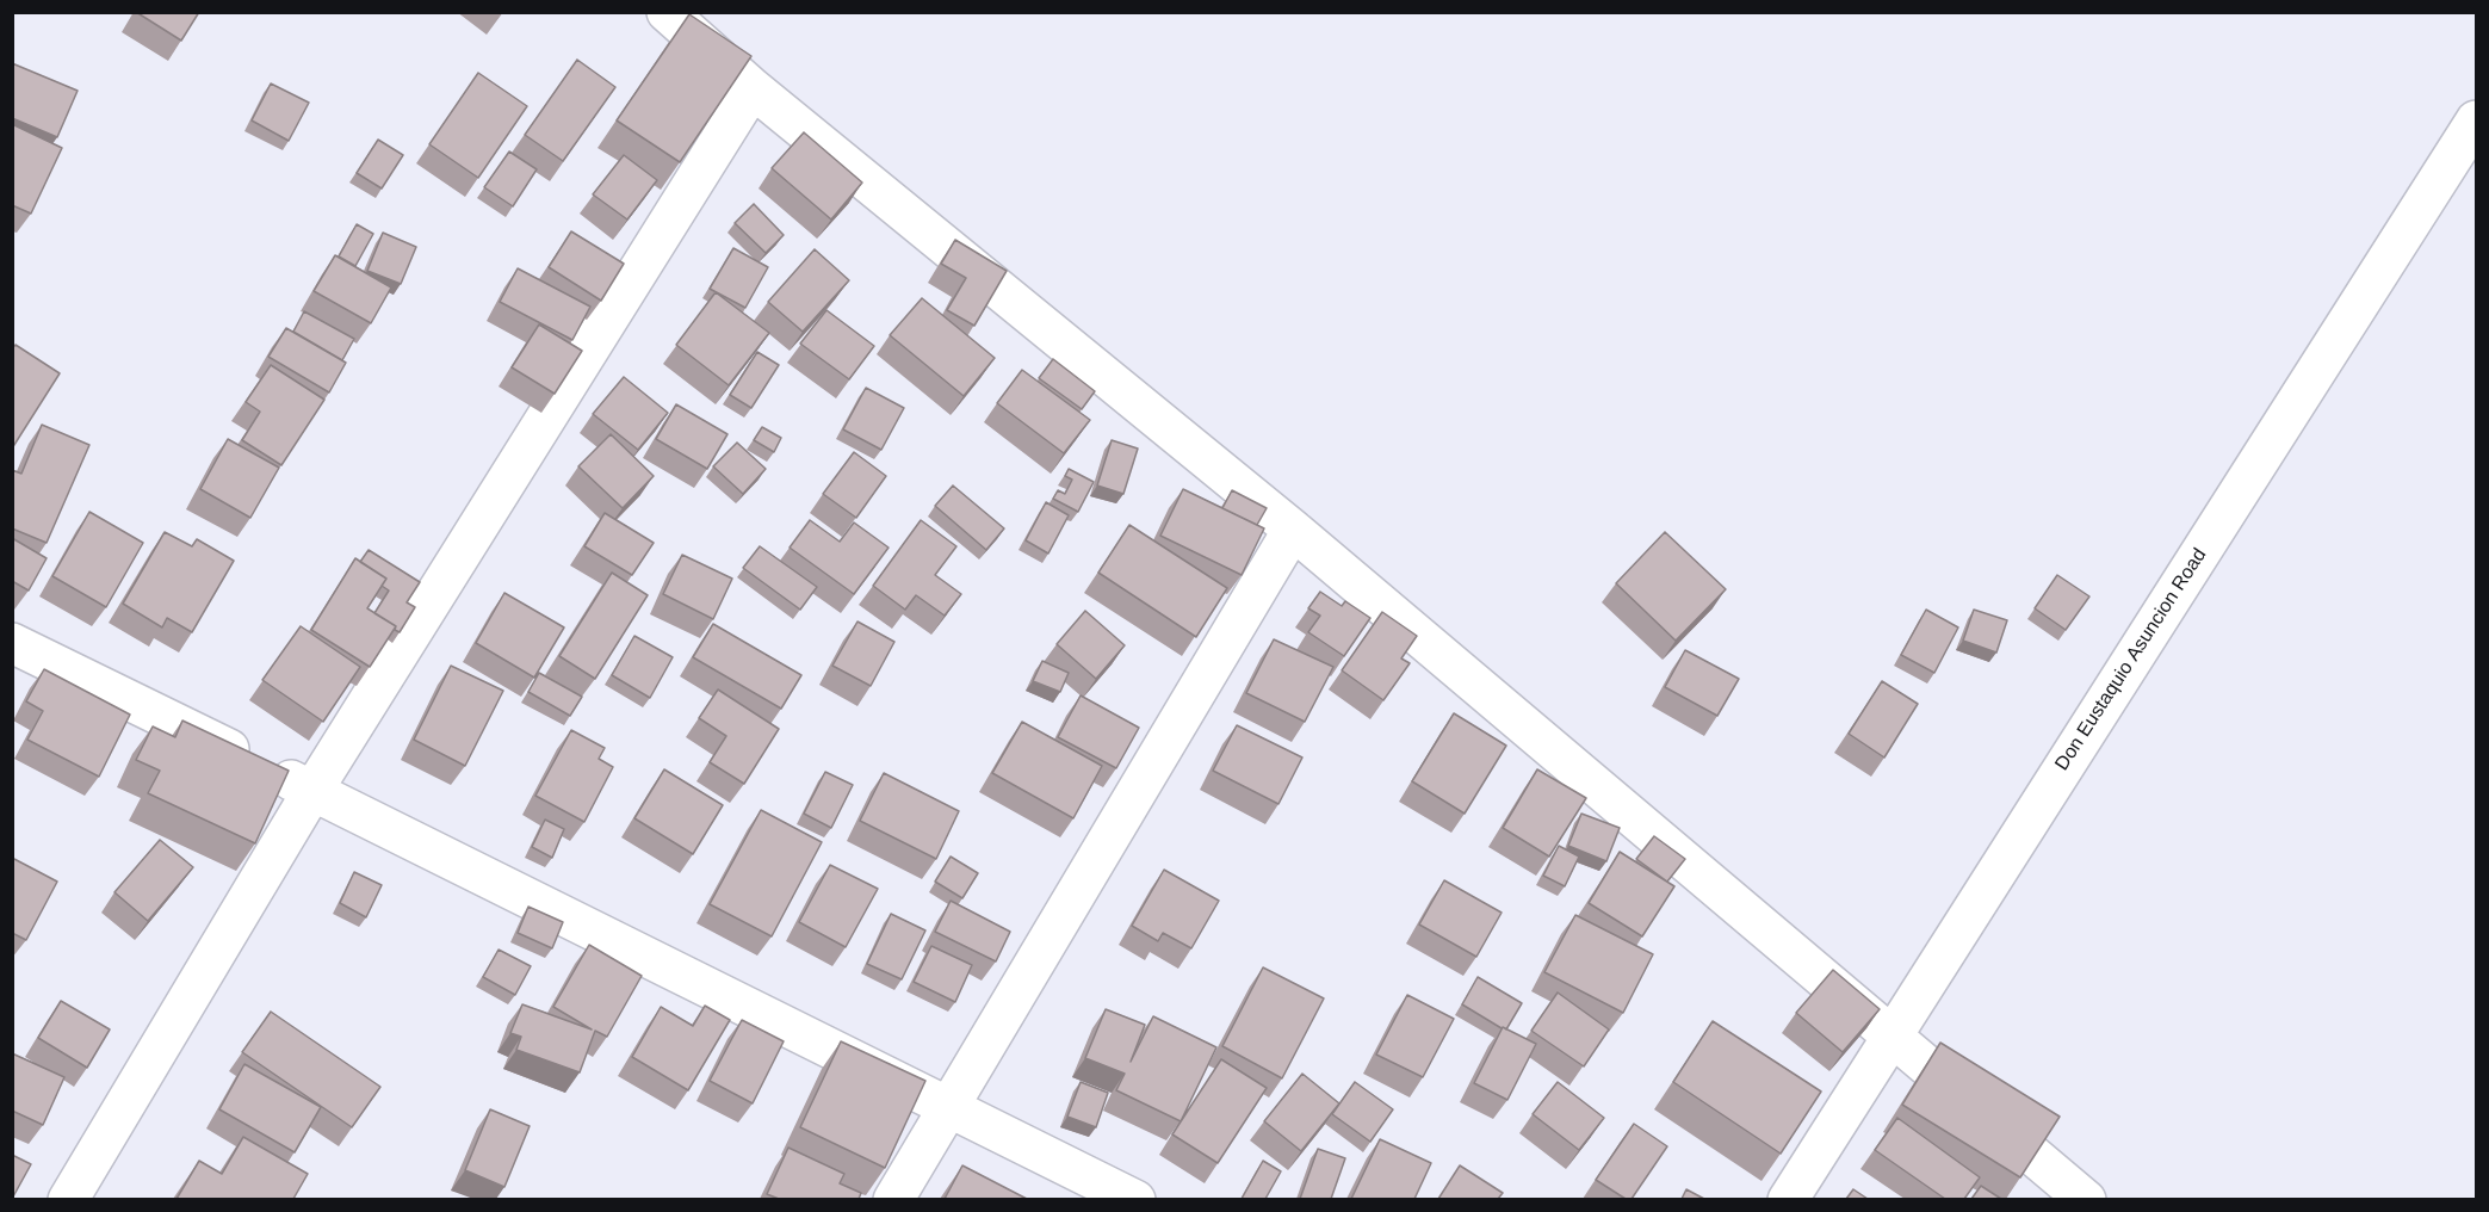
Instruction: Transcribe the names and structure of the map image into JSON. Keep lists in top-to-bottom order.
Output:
{
  "streets": {
    "street": ["Don Eustaquio Asuncion Road"]
  }
}
